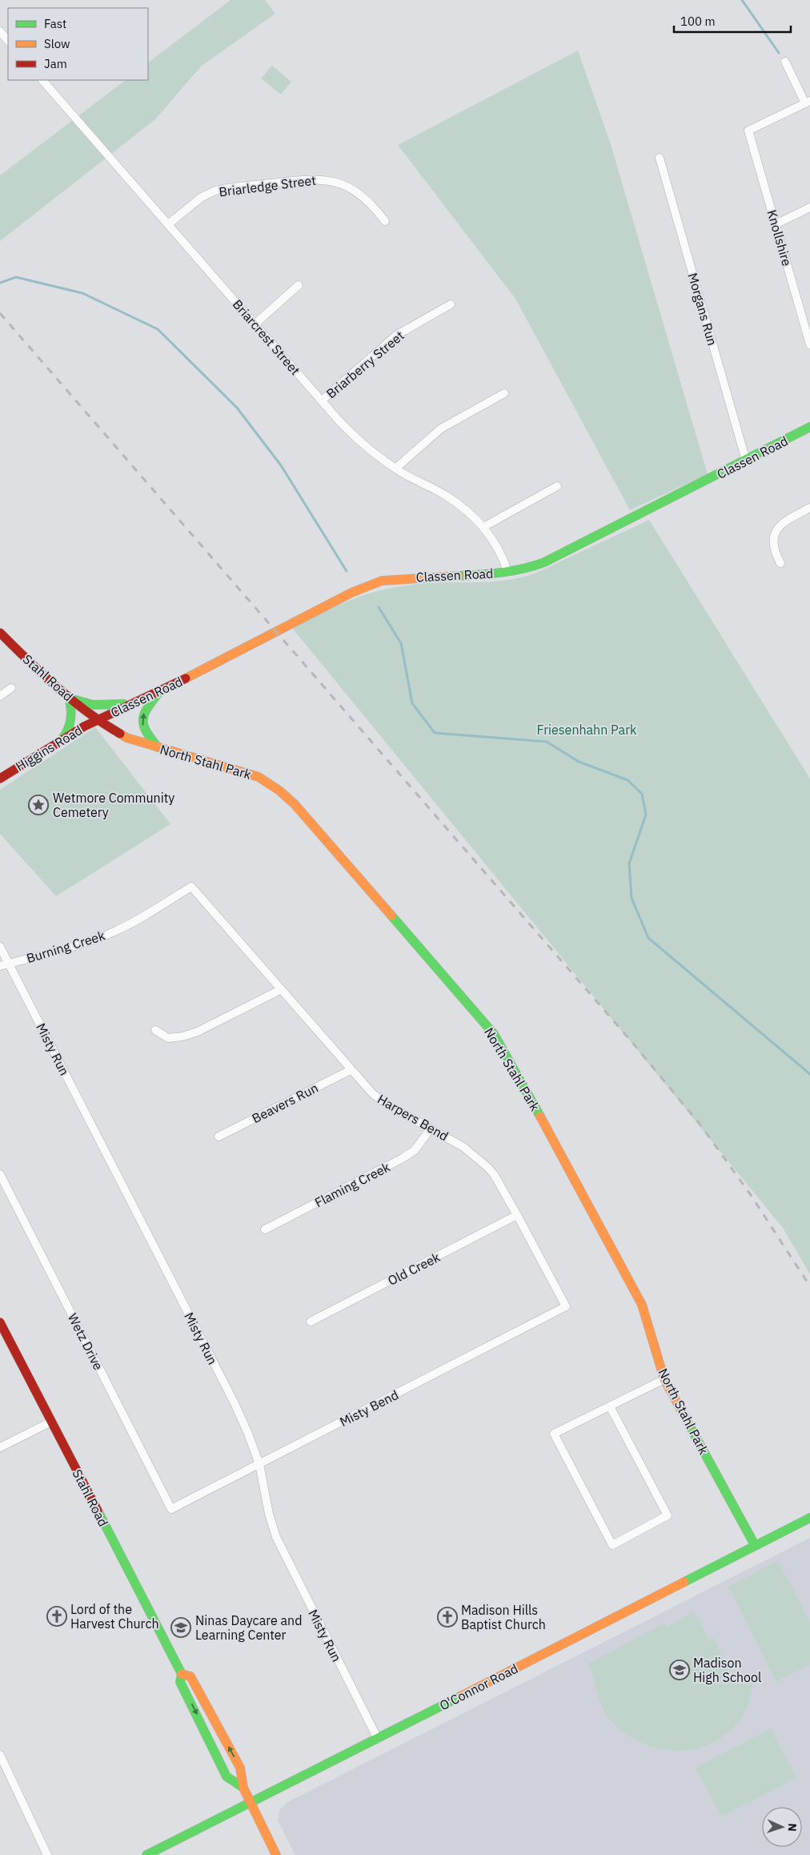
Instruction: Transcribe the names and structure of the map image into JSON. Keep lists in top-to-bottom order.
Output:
{
  "streets": {
    "street": [
      "Briarledge Street",
      "Knollshire",
      "Morgans Run",
      "Briarcrest Street",
      "Briarberry Street",
      "Classen Road",
      "Stahl Road",
      "Higgins Road",
      "North Stahl Park",
      "Burning Creek",
      "Misty Run",
      "Beavers Run",
      "Harpers Bend",
      "Flaming Creek",
      "Old Creek",
      "Wetz Drive",
      "Misty Bend",
      "O'Connor Road"
    ]
  },
  "crossings": [
    ["Briarledge Street", "Briarcrest Street"],
    ["Morgans Run", "Classen Road"],
    ["Briarcrest Street", "Briarberry Street"],
    ["Briarcrest Street", "Classen Road"],
    ["Classen Road", "Stahl Road"],
    ["Classen Road", "Higgins Road"],
    ["Classen Road", "North Stahl Park"],
    ["Stahl Road", "Higgins Road"],
    ["Stahl Road", "North Stahl Park"],
    ["Stahl Road", "O'Connor Road"],
    ["Higgins Road", "North Stahl Park"],
    ["North Stahl Park", "O'Connor Road"],
    ["Burning Creek", "Misty Run"],
    ["Burning Creek", "Harpers Bend"],
    ["Misty Run", "Misty Bend"],
    ["Misty Run", "O'Connor Road"],
    ["Beavers Run", "Harpers Bend"],
    ["Harpers Bend", "Flaming Creek"],
    ["Harpers Bend", "Old Creek"],
    ["Harpers Bend", "Misty Bend"],
    ["Wetz Drive", "Misty Bend"]
  ],
  "parks": ["Friesenhahn Park"],
  "places": {
    "place": ["Wetmore Community Cemetery"],
    "church": ["Lord of the Harvest Church", "Madison Hills Baptist Church"],
    "school or university": ["Ninas Daycare and Learning Center", "Madison High School"]
  },
  "legend": ["Fast", "Slow", "Jam"],
  "scale_bar": "100 m",
  "north": "right"
}
